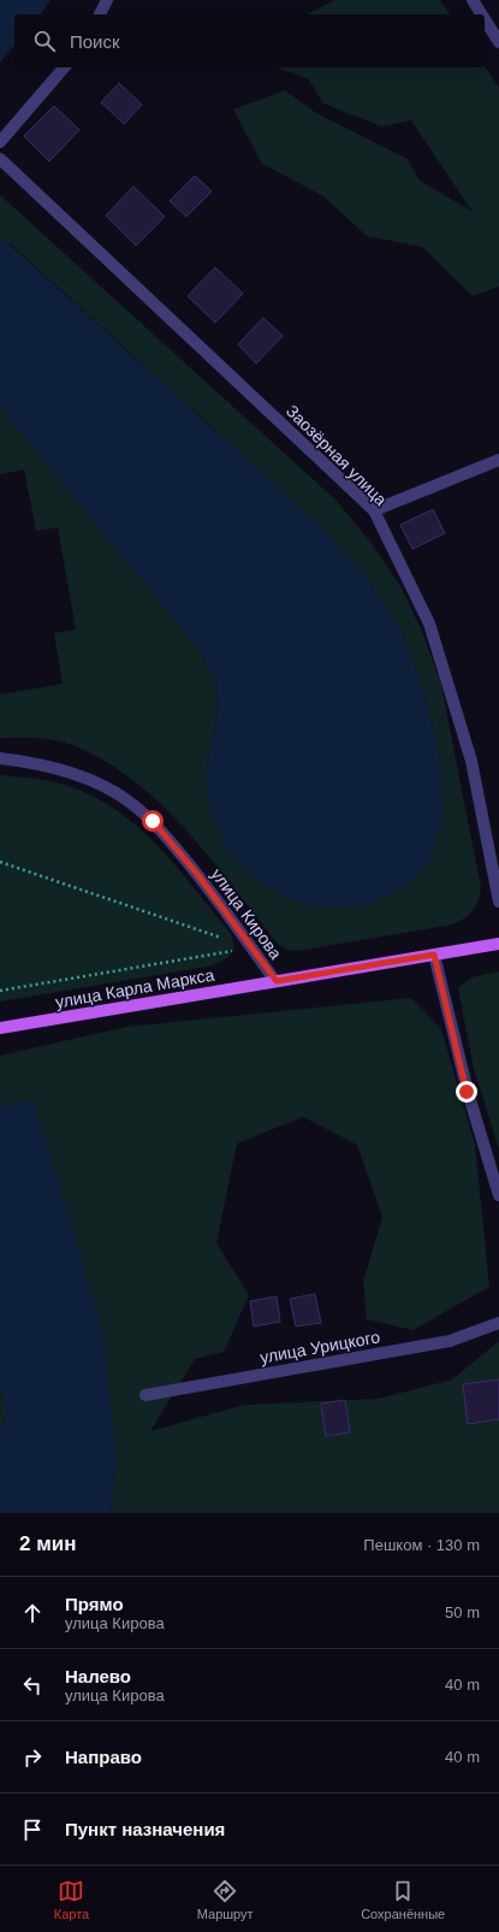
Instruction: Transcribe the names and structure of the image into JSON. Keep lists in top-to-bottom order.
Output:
{
  "streets": {
    "main road": ["улица Кирова", "улица Карла Маркса"],
    "street": ["Заозёрная улица", "улица Урицкого"]
  },
  "crossings": [
    ["улица Кирова", "улица Карла Маркса"]
  ],
  "page": {
    "search": "Поиск",
    "heading": ["2 мин", "Пешком · 130 m"],
    "list": [
      ["Прямо", "улица Кирова", "50 m"],
      ["Налево", "улица Кирова", "40 m"],
      ["Направо", "40 m"],
      "Пункт назначения"
    ],
    "nav": ["Карта", "Маршрут", "Сохранённые"]
  }
}
